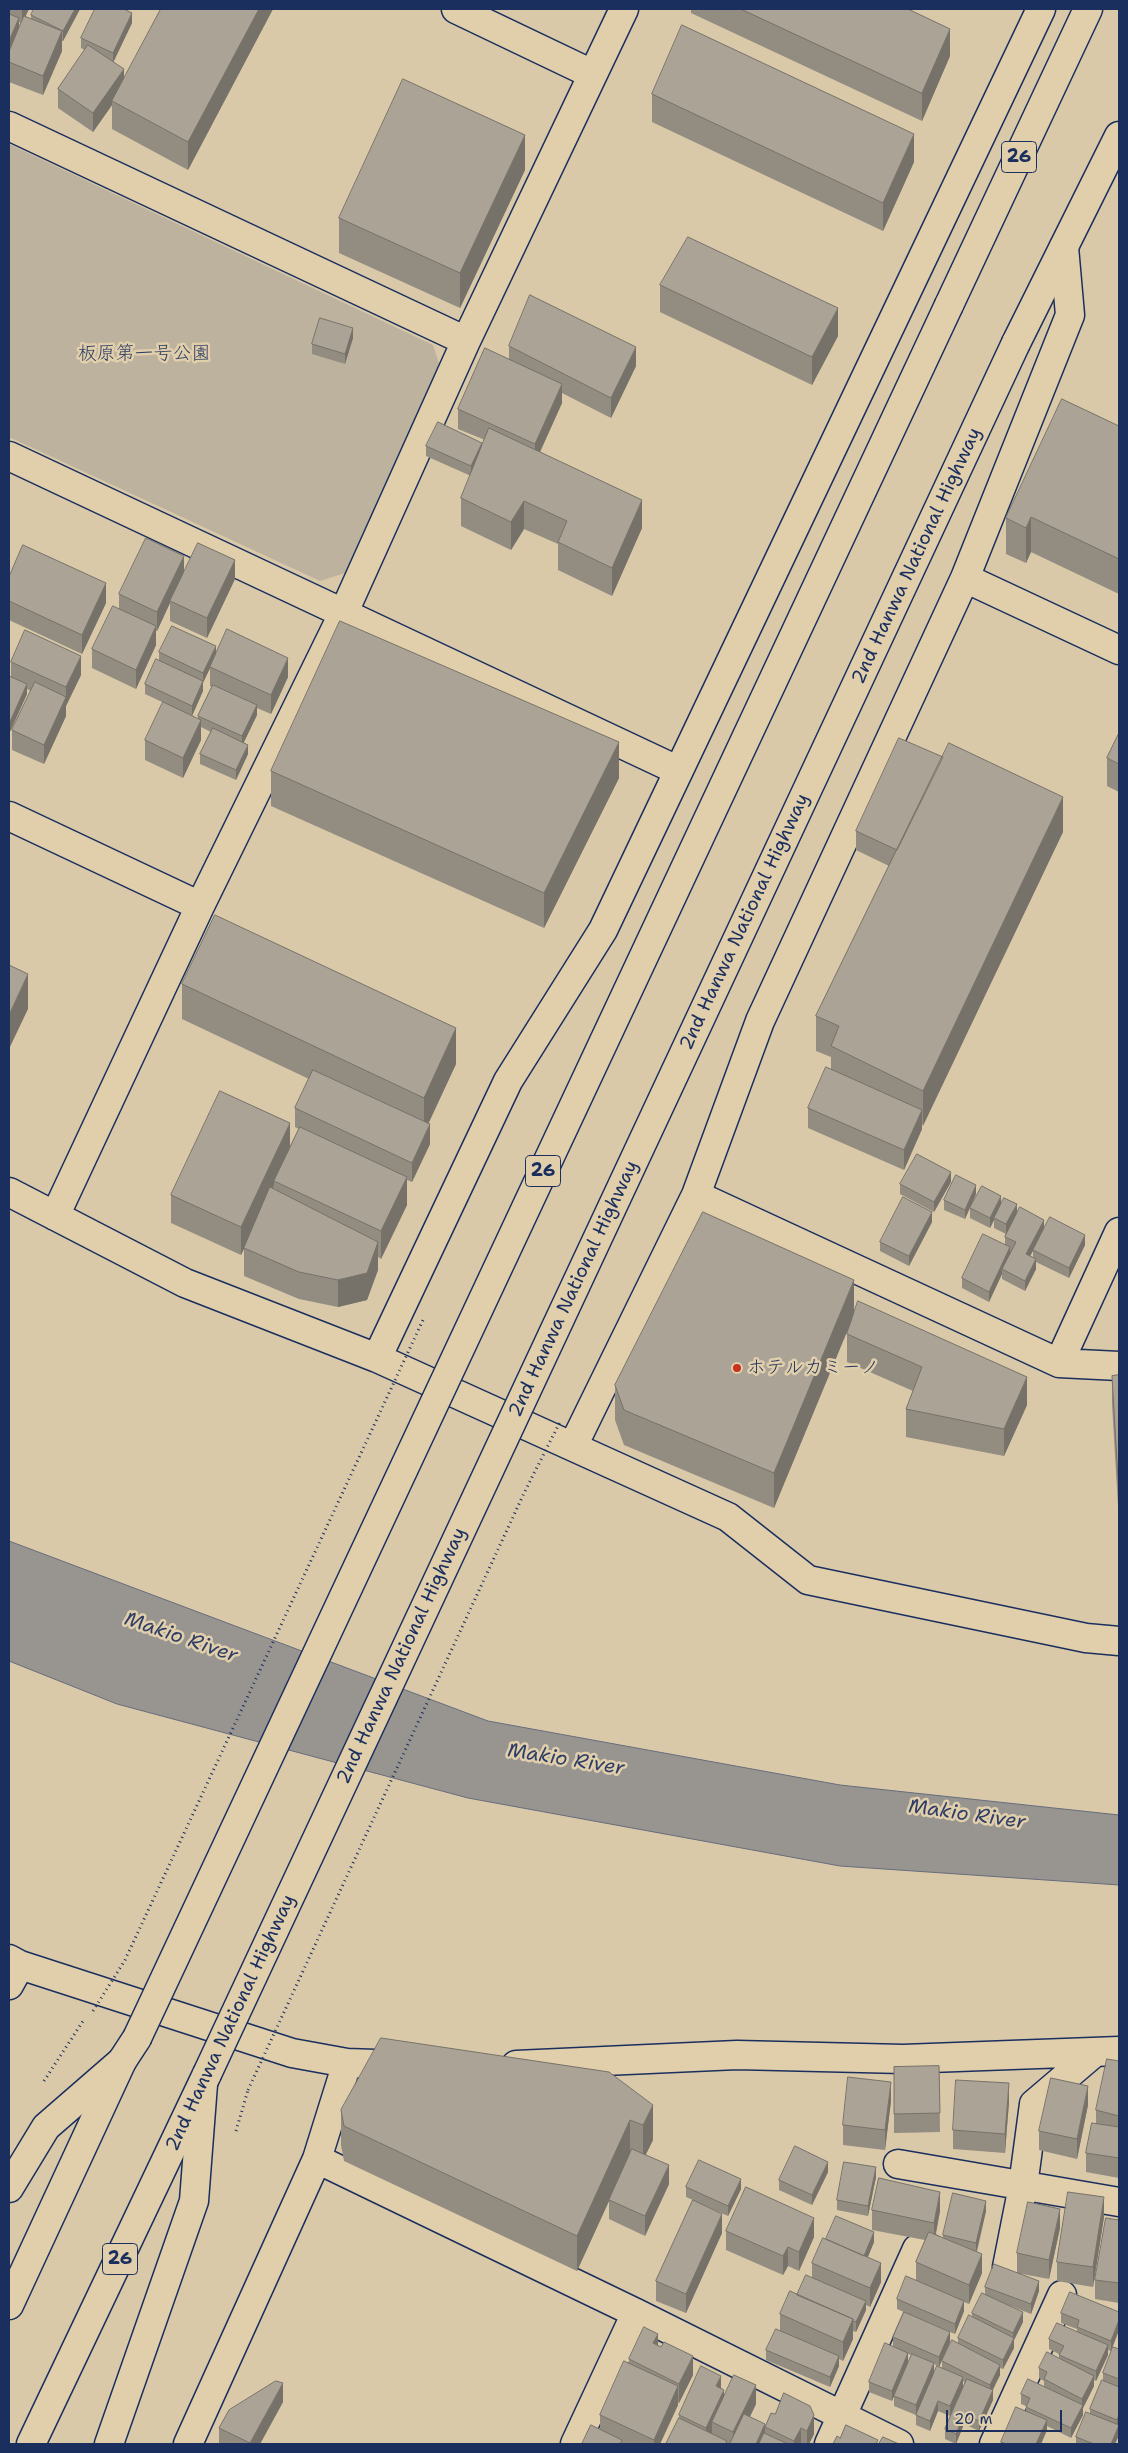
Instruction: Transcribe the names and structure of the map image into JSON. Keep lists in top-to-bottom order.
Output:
{
  "streets": {
    "main road": ["26", "2nd Hanwa National Highway"]
  },
  "water": ["Makio River"],
  "parks": ["板原第一号公園"],
  "places": ["ホテルカミーノ"],
  "scale_bar": "20 m"
}
